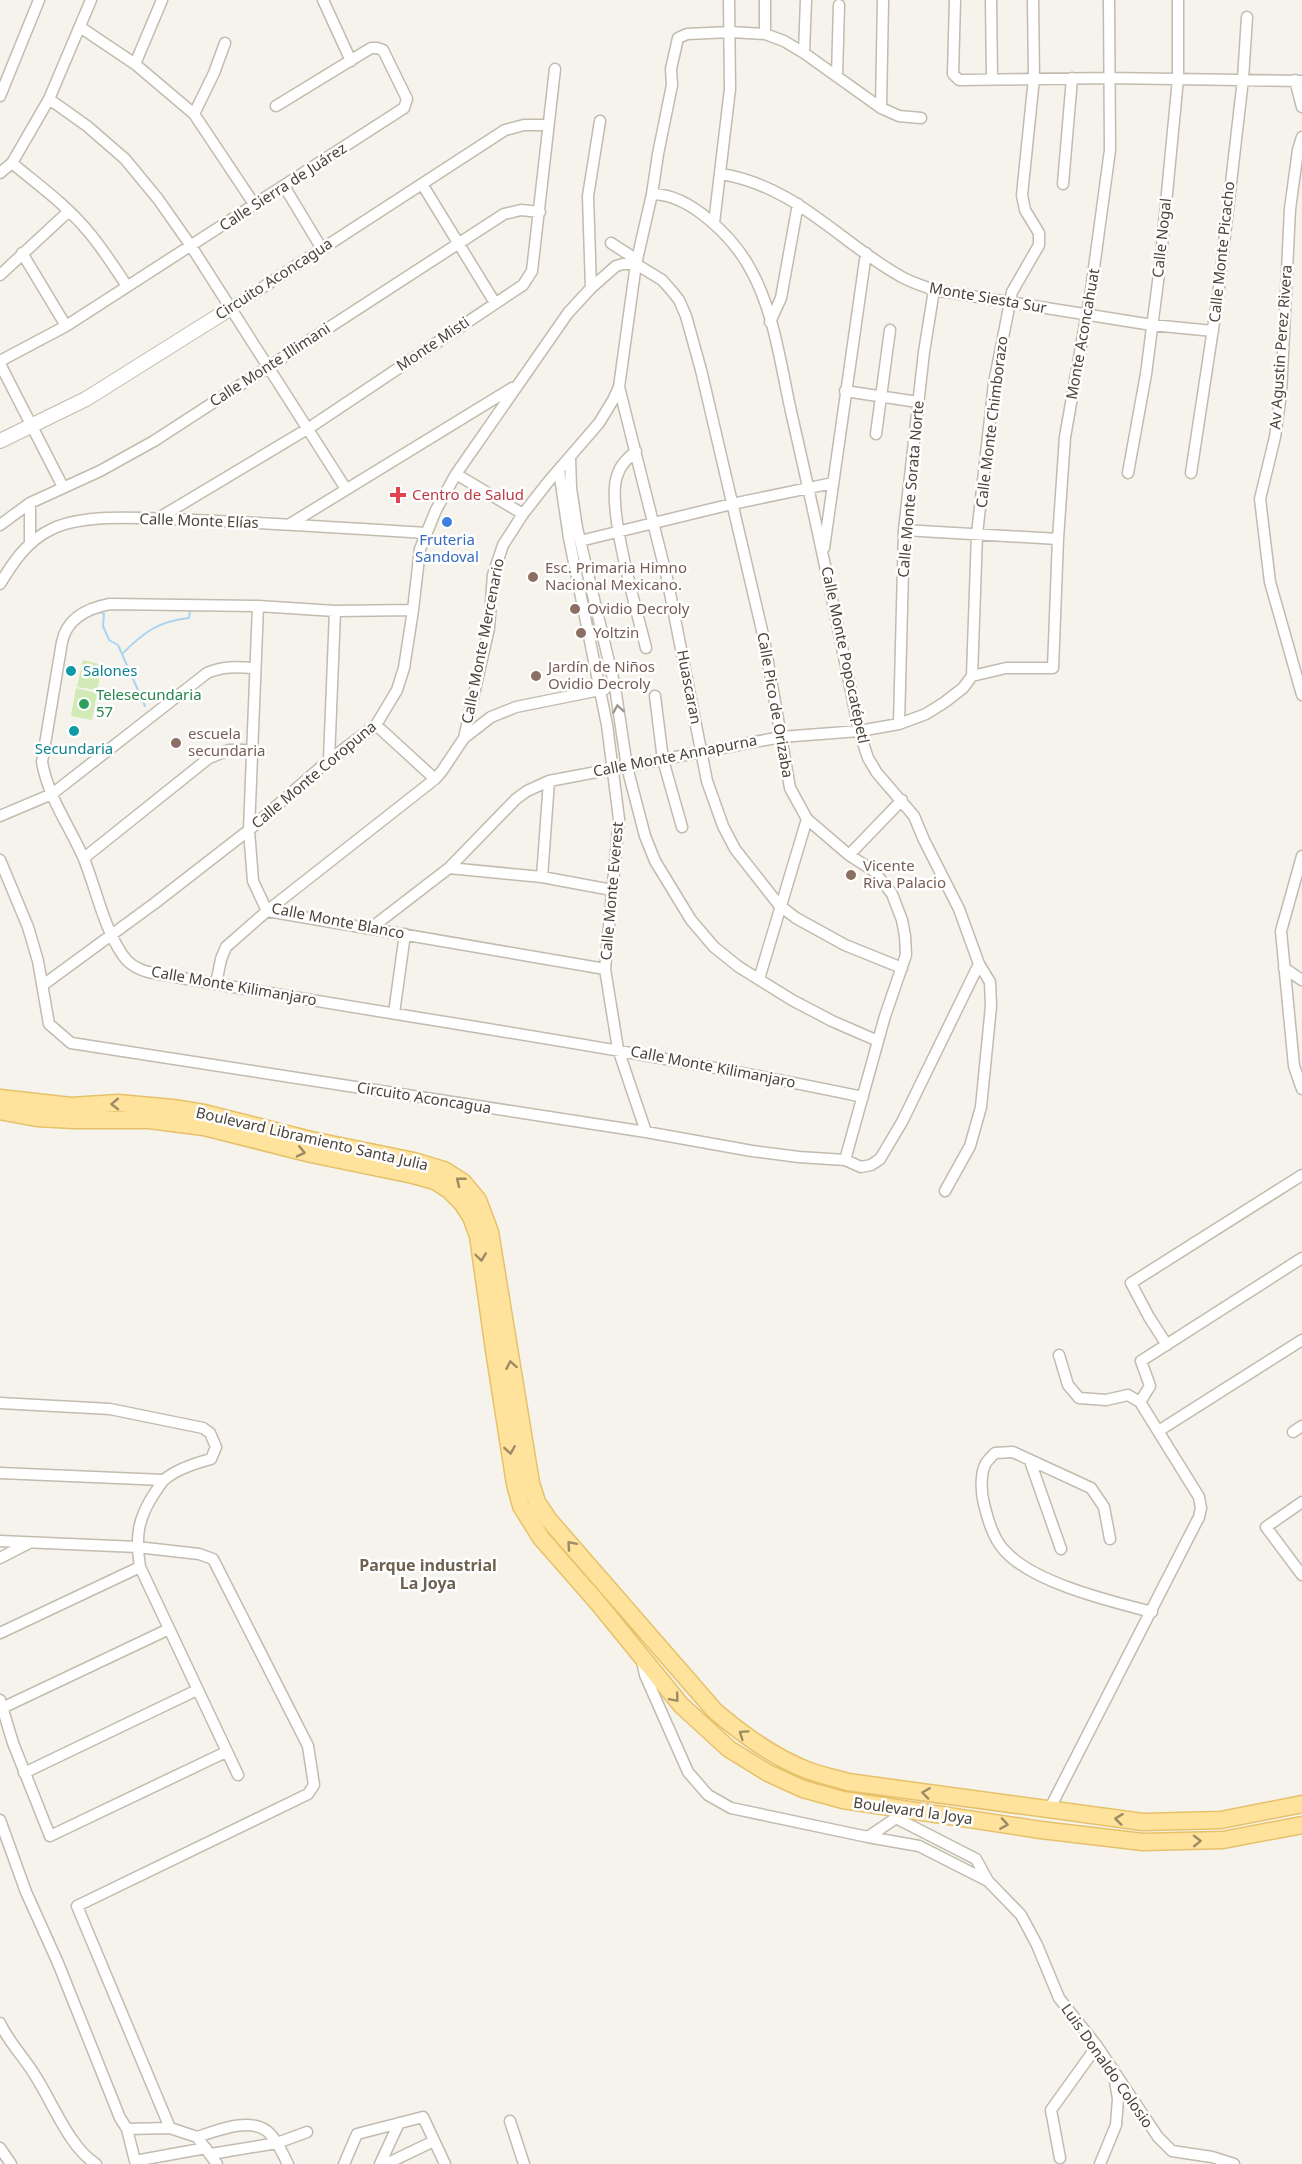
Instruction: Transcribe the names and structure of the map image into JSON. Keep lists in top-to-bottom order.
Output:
{
  "streets": {
    "main road": ["Boulevard Libramiento Santa Julia", "Boulevard la Joya"],
    "street": [
      "Calle Sierra de Juárez",
      "Calle Nogal",
      "Calle Monte Picacho",
      "Circuito Aconcagua",
      "Monte Siesta Sur",
      "Monte Aconcahuat",
      "Monte Misti",
      "Av Agustin Perez Rivera",
      "Calle Monte Illimani",
      "Calle Monte Chimborazo",
      "Calle Monte Sorata Norte",
      "Calle Monte Elías",
      "Calle Monte Mercenario",
      "Calle Monte Popocatépetl",
      "Huascaran",
      "Calle Pico de Orizaba",
      "Calle Monte Annapurna",
      "Calle Monte Coropuna",
      "Calle Monte Everest",
      "Calle Monte Blanco",
      "Calle Monte Kilimanjaro",
      "Luis Donaldo Colosio"
    ]
  },
  "crossings": [
    ["Calle Nogal", "Monte Siesta Sur"],
    ["Calle Monte Picacho", "Monte Siesta Sur"],
    ["Circuito Aconcagua", "Monte Misti"],
    ["Circuito Aconcagua", "Calle Pico de Orizaba"],
    ["Circuito Aconcagua", "Calle Monte Coropuna"],
    ["Circuito Aconcagua", "Calle Monte Everest"],
    ["Monte Siesta Sur", "Monte Aconcahuat"],
    ["Monte Siesta Sur", "Calle Monte Chimborazo"],
    ["Monte Siesta Sur", "Calle Monte Sorata Norte"],
    ["Monte Aconcahuat", "Calle Monte Chimborazo"],
    ["Monte Aconcahuat", "Calle Monte Annapurna"],
    ["Monte Misti", "Calle Monte Illimani"],
    ["Monte Misti", "Calle Monte Elías"],
    ["Calle Monte Chimborazo", "Calle Monte Annapurna"],
    ["Calle Monte Sorata Norte", "Calle Monte Annapurna"],
    ["Calle Monte Elías", "Calle Monte Coropuna"],
    ["Calle Monte Mercenario", "Calle Monte Popocatépetl"],
    ["Calle Monte Mercenario", "Huascaran"],
    ["Calle Monte Mercenario", "Calle Pico de Orizaba"],
    ["Calle Monte Mercenario", "Calle Monte Coropuna"],
    ["Calle Monte Mercenario", "Calle Monte Everest"],
    ["Calle Monte Mercenario", "Calle Monte Blanco"],
    ["Calle Monte Mercenario", "Calle Monte Kilimanjaro"],
    ["Calle Monte Popocatépetl", "Calle Monte Annapurna"],
    ["Huascaran", "Calle Pico de Orizaba"],
    ["Huascaran", "Calle Monte Annapurna"],
    ["Calle Pico de Orizaba", "Calle Monte Annapurna"],
    ["Calle Pico de Orizaba", "Calle Monte Coropuna"],
    ["Calle Pico de Orizaba", "Calle Monte Kilimanjaro"],
    ["Calle Monte Annapurna", "Calle Monte Everest"],
    ["Calle Monte Annapurna", "Calle Monte Blanco"],
    ["Calle Monte Coropuna", "Calle Monte Blanco"],
    ["Calle Monte Coropuna", "Calle Monte Kilimanjaro"],
    ["Calle Monte Everest", "Calle Monte Blanco"],
    ["Calle Monte Everest", "Calle Monte Kilimanjaro"],
    ["Calle Monte Blanco", "Calle Monte Kilimanjaro"],
    ["Boulevard Libramiento Santa Julia", "Boulevard la Joya"],
    ["Boulevard la Joya", "Luis Donaldo Colosio"]
  ],
  "districts": ["Parque industrial La Joya"],
  "places": {
    "health": ["Centro de Salud"],
    "other": [
      "Fruteria Sandoval",
      "Esc. Primaria Himno Nacional Mexicano.",
      "Ovidio Decroly",
      "Yoltzin",
      "Salones",
      "Jardín de Niños Ovidio Decroly",
      "Telesecundaria 57",
      "Secundaria",
      "escuela secundaria",
      "Vicente Riva Palacio"
    ]
  }
}
